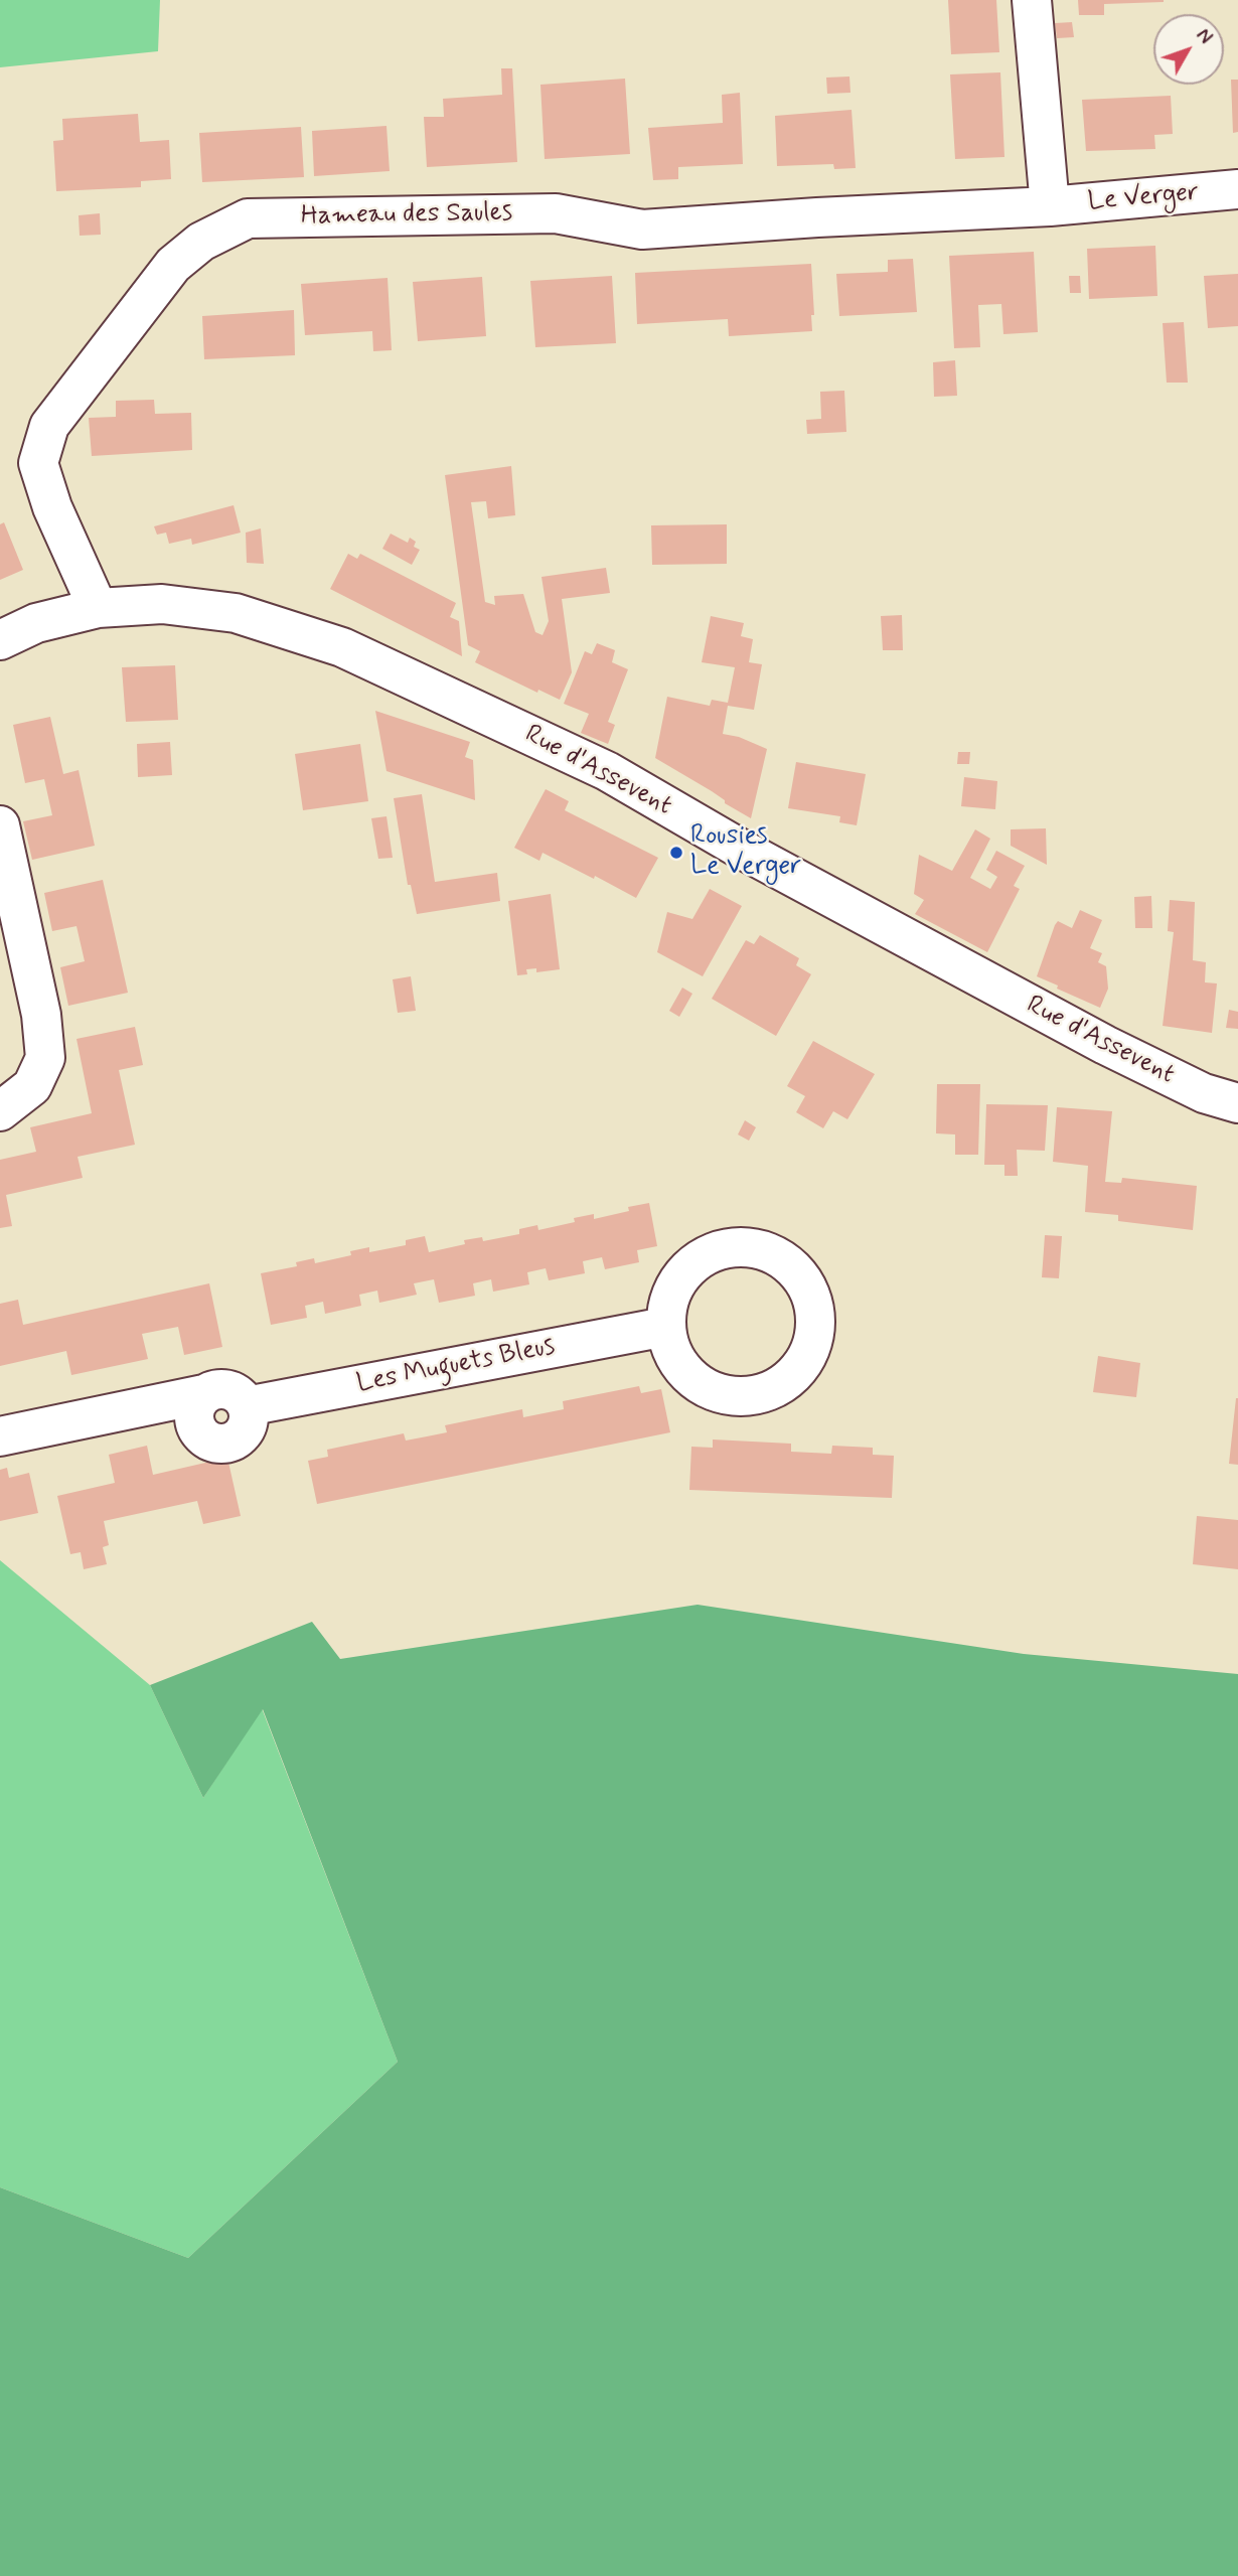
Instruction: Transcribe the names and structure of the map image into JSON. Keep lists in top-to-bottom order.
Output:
{
  "streets": {
    "street": [
      "Le Verger",
      "Hameau des Saules",
      "Rue d'Assevent",
      "Les Muguets Bleus"
    ]
  },
  "crossings": [
    ["Le Verger", "Hameau des Saules"],
    ["Hameau des Saules", "Rue d'Assevent"]
  ],
  "places": ["Rousies Le Verger"],
  "north": "top right"
}
